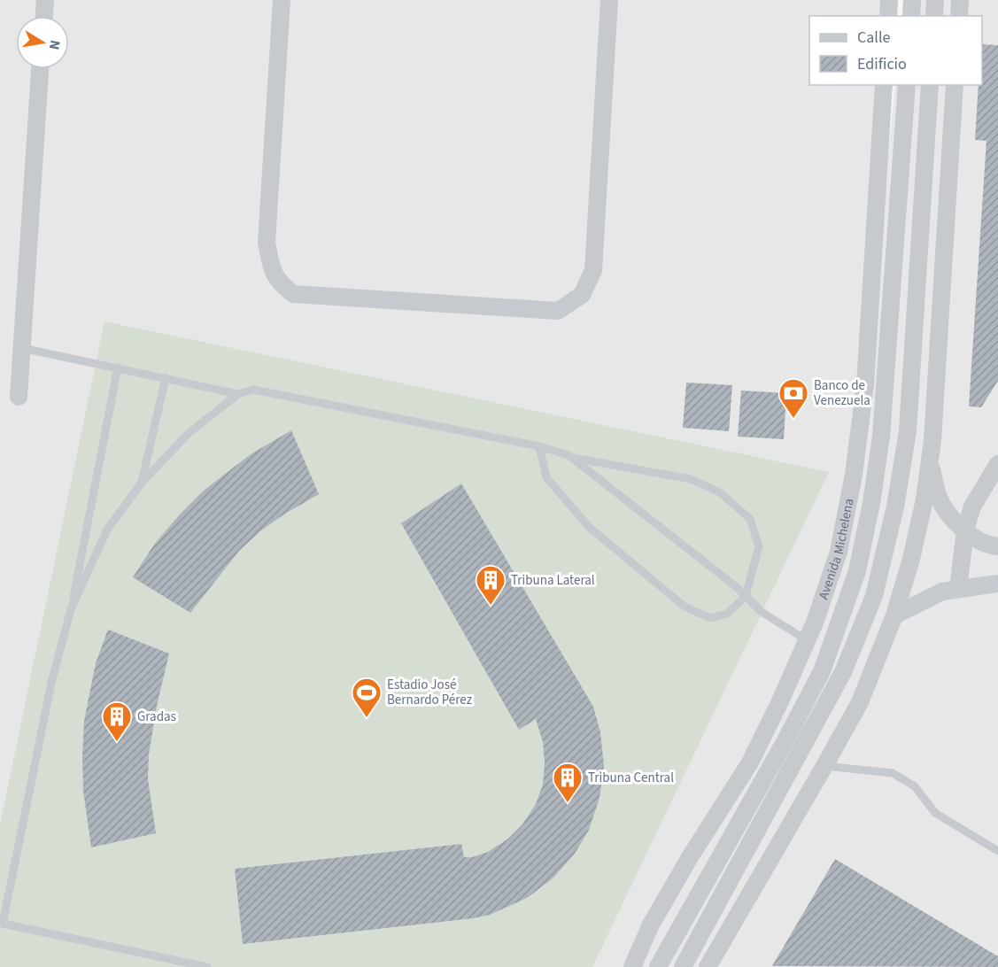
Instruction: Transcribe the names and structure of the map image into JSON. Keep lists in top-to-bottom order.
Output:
{
  "streets": {
    "street": ["Avenida Michelena"]
  },
  "places": {
    "bank": ["Banco de Venezuela"],
    "building": ["Tribuna Lateral", "Gradas", "Tribuna Central"],
    "sports": ["Estadio José Bernardo Pérez"]
  },
  "legend": ["Calle", "Edificio"],
  "north": "right"
}
